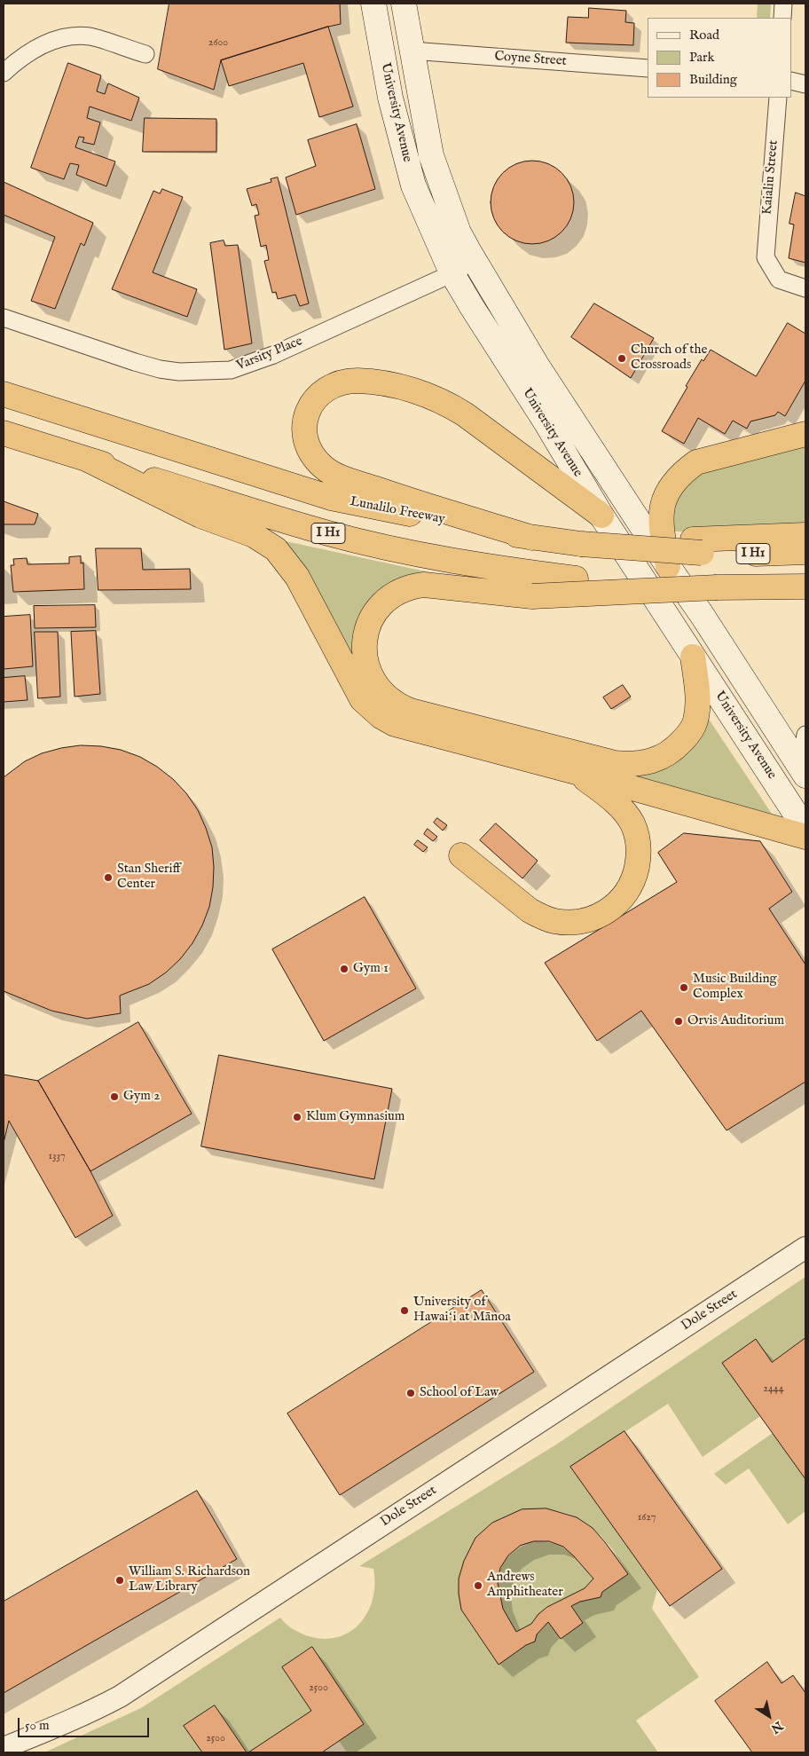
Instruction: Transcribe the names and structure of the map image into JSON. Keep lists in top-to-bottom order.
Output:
{
  "streets": {
    "highway": ["Lunalilo Freeway", "I H1"],
    "main road": ["University Avenue"],
    "street": [
      "Coyne Street",
      "Kaialiu Street",
      "Varsity Place",
      "Dole Street"
    ]
  },
  "crossings": [
    ["Coyne Street", "University Avenue"],
    ["University Avenue", "Varsity Place"],
    ["University Avenue", "Lunalilo Freeway"]
  ],
  "places": [
    "Church of the Crossroads",
    "Stan Sheriff Center",
    "Gym 1",
    "Music Building Complex",
    "Orvis Auditorium",
    "Gym 2",
    "Klum Gymnasium",
    "University of Hawaiʻi at Mānoa",
    "School of Law",
    "William S. Richardson Law Library",
    "Andrews Amphitheater"
  ],
  "house_numbers": [
    "2600",
    "1337",
    "2444",
    "1627",
    "2500",
    "2500"
  ],
  "legend": ["Road", "Park", "Building"],
  "scale_bar": "50 m",
  "north": "bottom right"
}
